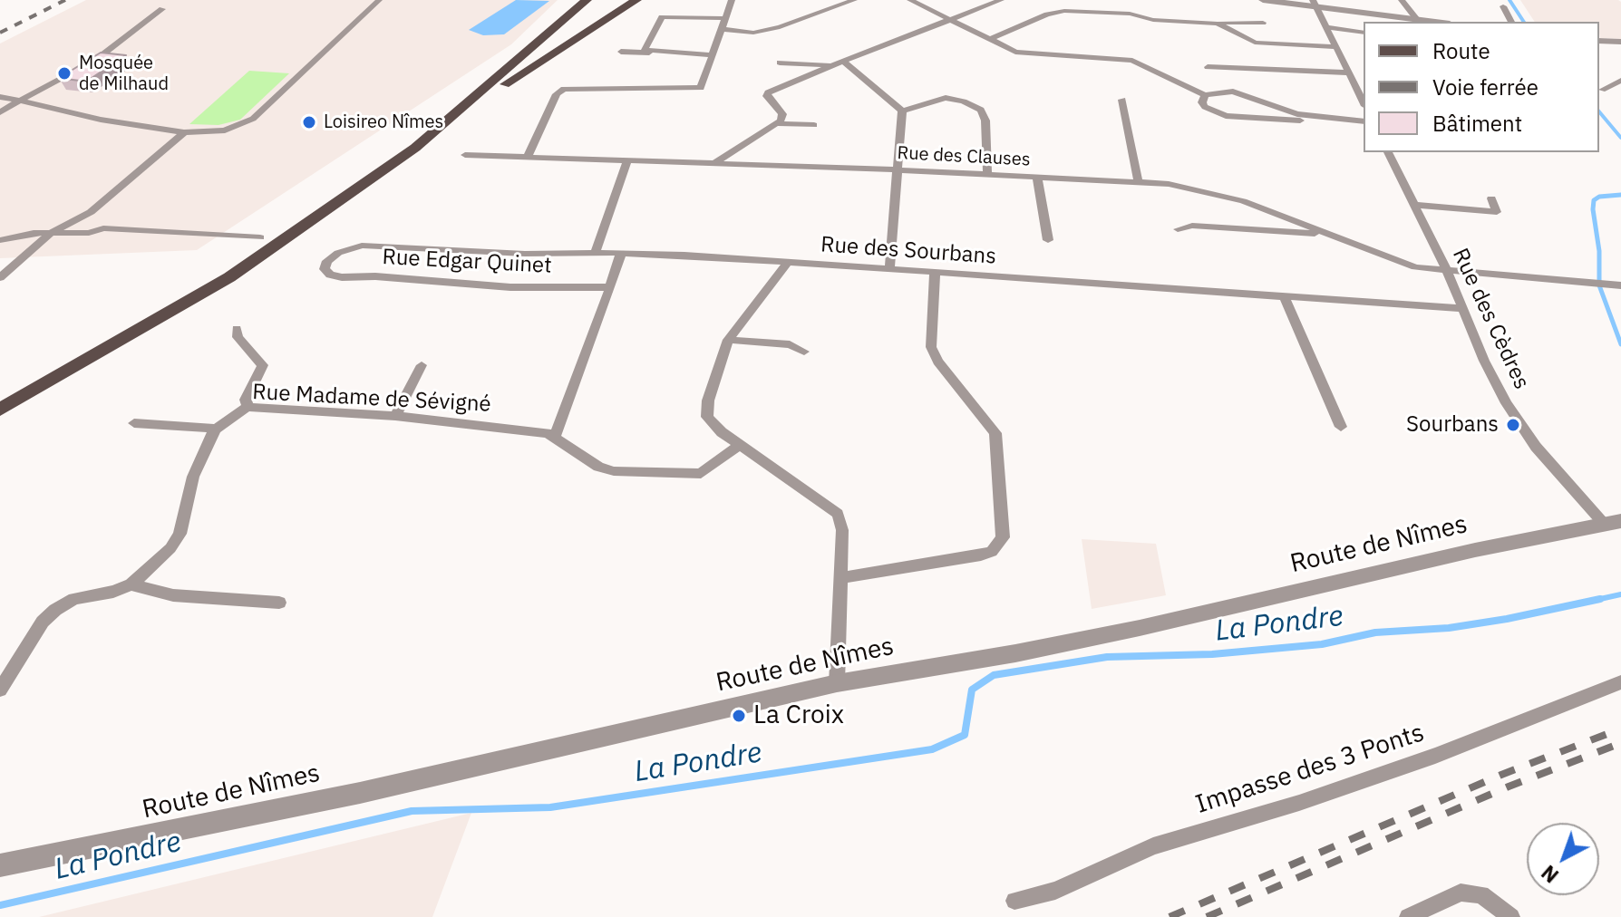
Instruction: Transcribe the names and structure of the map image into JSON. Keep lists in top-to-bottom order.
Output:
{
  "streets": {
    "street": [
      "Rue des Clauses",
      "Rue des Sourbans",
      "Rue Edgar Quinet",
      "Rue des Cèdres",
      "Rue Madame de Sévigné",
      "Route de Nîmes",
      "Impasse des 3 Ponts"
    ]
  },
  "crossings": [
    ["Rue des Clauses", "Rue des Cèdres"],
    ["Rue des Sourbans", "Rue Edgar Quinet"],
    ["Rue des Sourbans", "Rue des Cèdres"],
    ["Rue des Cèdres", "Route de Nîmes"]
  ],
  "water": ["La Pondre"],
  "places": [
    "Mosquée de Milhaud",
    "Loisireo Nîmes",
    "Sourbans",
    "La Croix"
  ],
  "legend": ["Route", "Voie ferrée", "Bâtiment"],
  "north": "bottom left"
}
